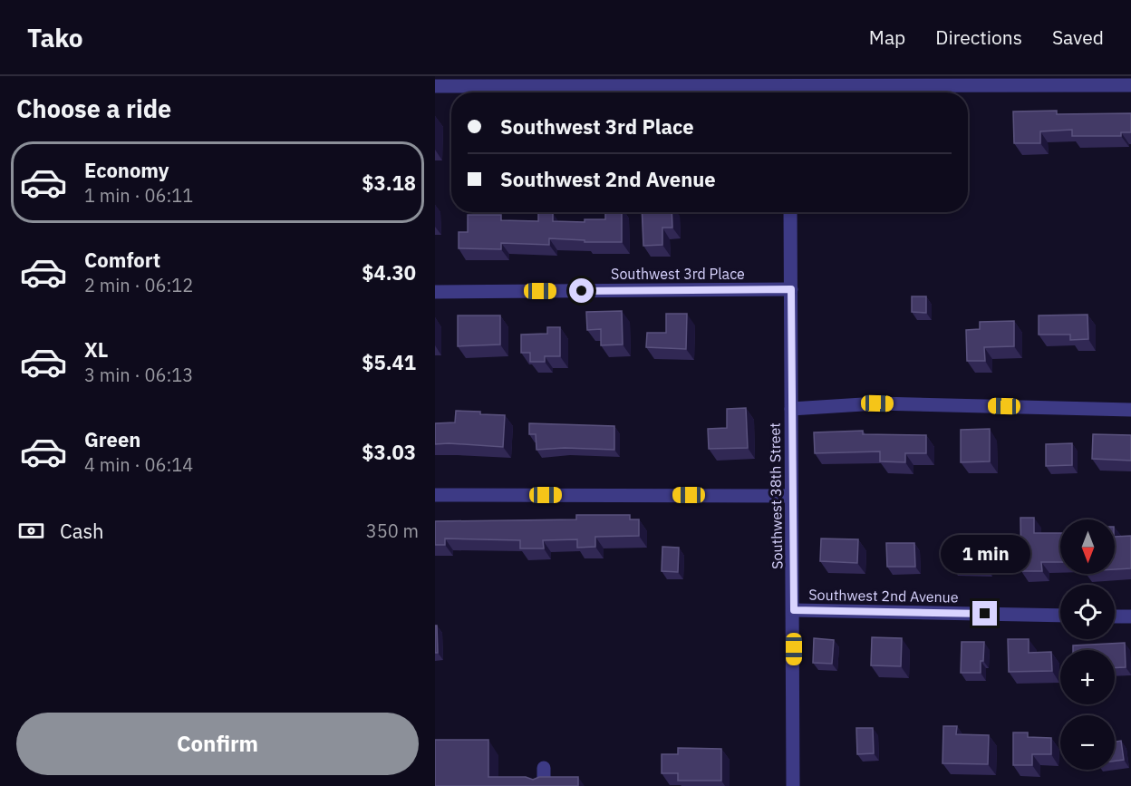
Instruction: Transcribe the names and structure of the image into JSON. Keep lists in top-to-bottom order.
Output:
{
  "streets": {
    "street": ["Southwest 3rd Place", "Southwest 38th Street", "Southwest 2nd Avenue"]
  },
  "crossings": [
    ["Southwest 3rd Place", "Southwest 38th Street"],
    ["Southwest 38th Street", "Southwest 2nd Avenue"]
  ],
  "north": "bottom",
  "page": {
    "header": "Tako",
    "nav": ["Map", "Directions", "Saved"],
    "heading": "Choose a ride",
    "banner": ["Southwest 3rd Place", "Southwest 2nd Avenue"],
    "list": [
      {
        "name": "Economy",
        "note": "1 min · 06:11",
        "value": "$3.18"
      },
      {
        "name": "Comfort",
        "note": "2 min · 06:12",
        "value": "$4.30"
      },
      {
        "name": "XL",
        "note": "3 min · 06:13",
        "value": "$5.41"
      },
      {
        "name": "Green",
        "note": "4 min · 06:14",
        "value": "$3.03"
      }
    ],
    "pay": ["Cash", "350 m"],
    "map_buttons": ["+", "−"],
    "bubble": "1 min",
    "buttons": "Confirm"
  }
}
